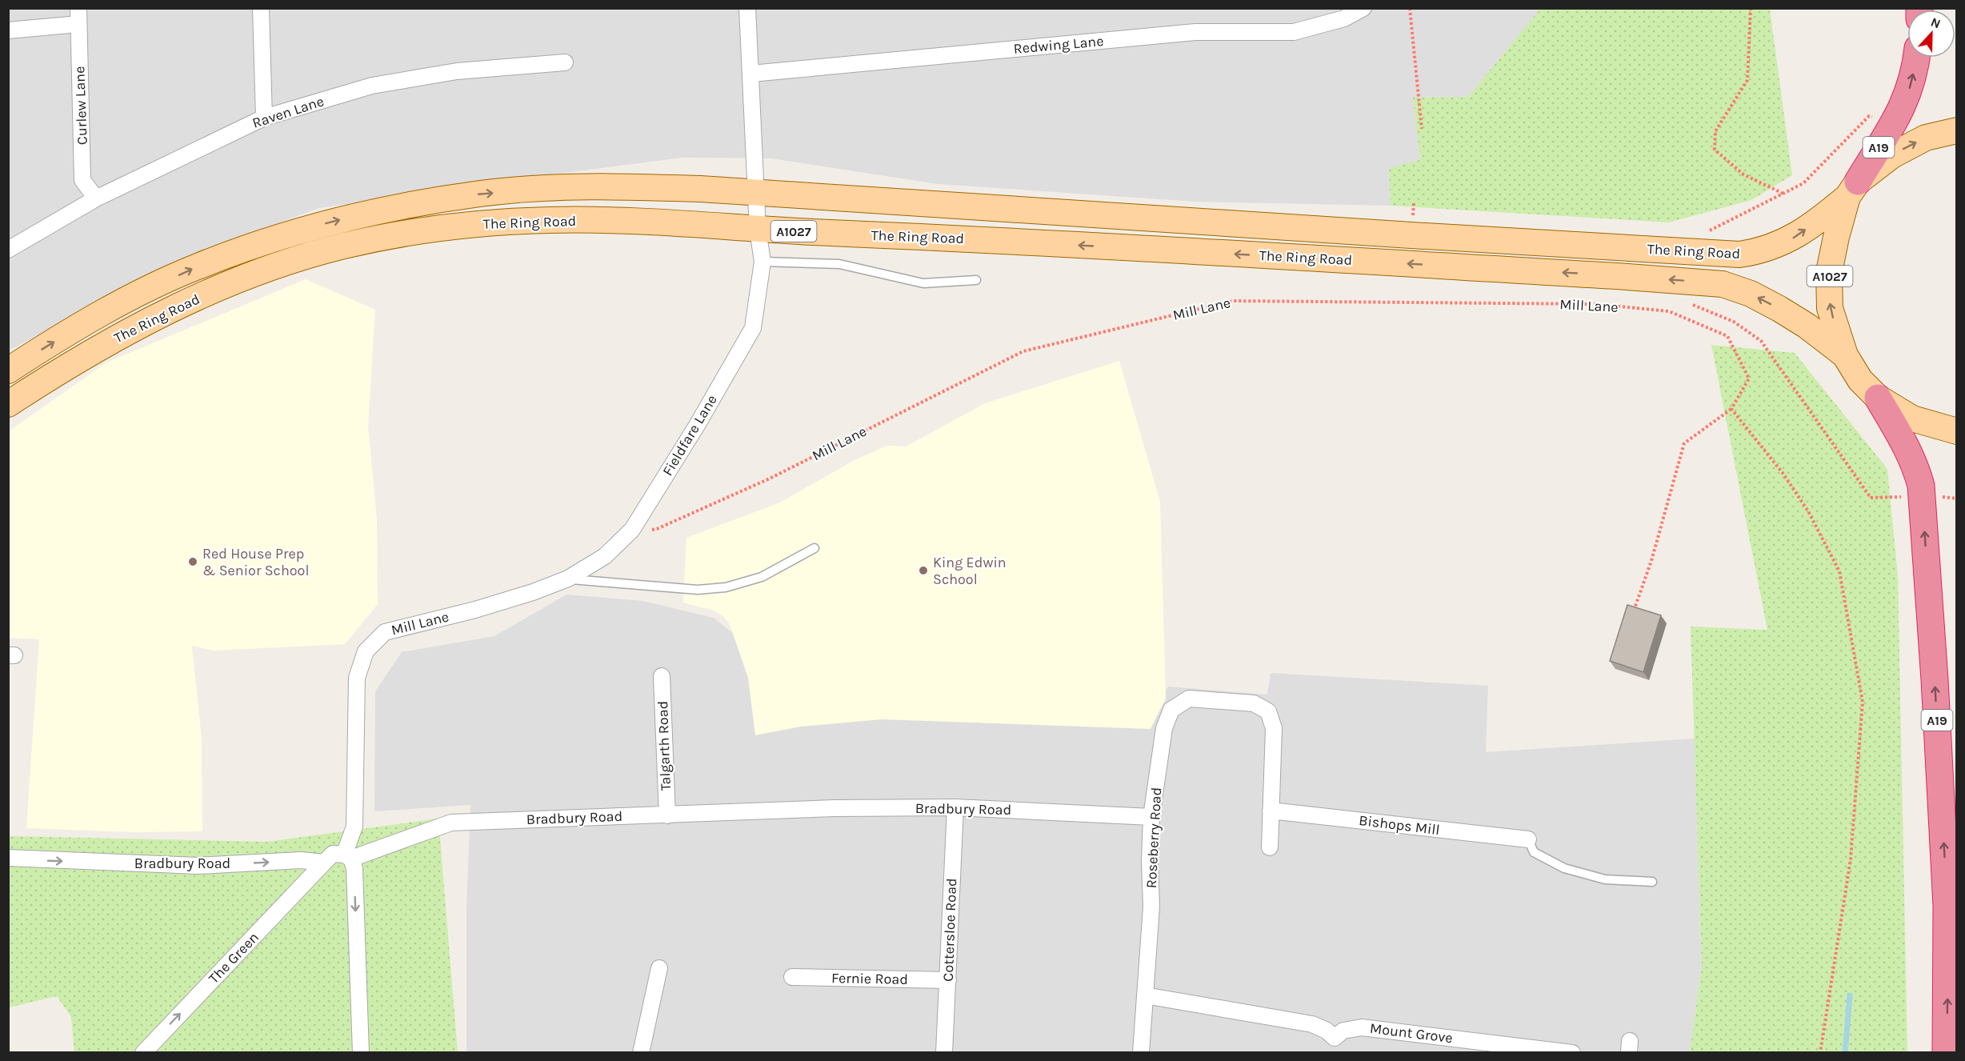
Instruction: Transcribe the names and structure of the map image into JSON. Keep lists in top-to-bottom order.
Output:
{
  "streets": {
    "highway": ["A19"],
    "main road": ["The Ring Road", "A1027"],
    "street": [
      "Redwing Lane",
      "Curlew Lane",
      "Raven Lane",
      "Mill Lane",
      "Fieldfare Lane",
      "Talgarth Road",
      "Bradbury Road",
      "Bishops Mill",
      "Roseberry Road",
      "Cottersloe Road",
      "The Green",
      "Fernie Road",
      "Mount Grove"
    ]
  },
  "crossings": [
    ["Curlew Lane", "Raven Lane"],
    ["A19", "The Ring Road"],
    ["A19", "A1027"],
    ["The Ring Road", "A1027"],
    ["The Ring Road", "Fieldfare Lane"],
    ["Mill Lane", "Fieldfare Lane"],
    ["Mill Lane", "Bradbury Road"],
    ["Talgarth Road", "Bradbury Road"],
    ["Bradbury Road", "Roseberry Road"],
    ["Bradbury Road", "Cottersloe Road"],
    ["Bradbury Road", "The Green"],
    ["Bishops Mill", "Roseberry Road"],
    ["Roseberry Road", "Mount Grove"],
    ["Cottersloe Road", "Fernie Road"]
  ],
  "one_way": ["The Green"],
  "places": ["Red House Prep & Senior School", "King Edwin School"],
  "north": "top"
}
